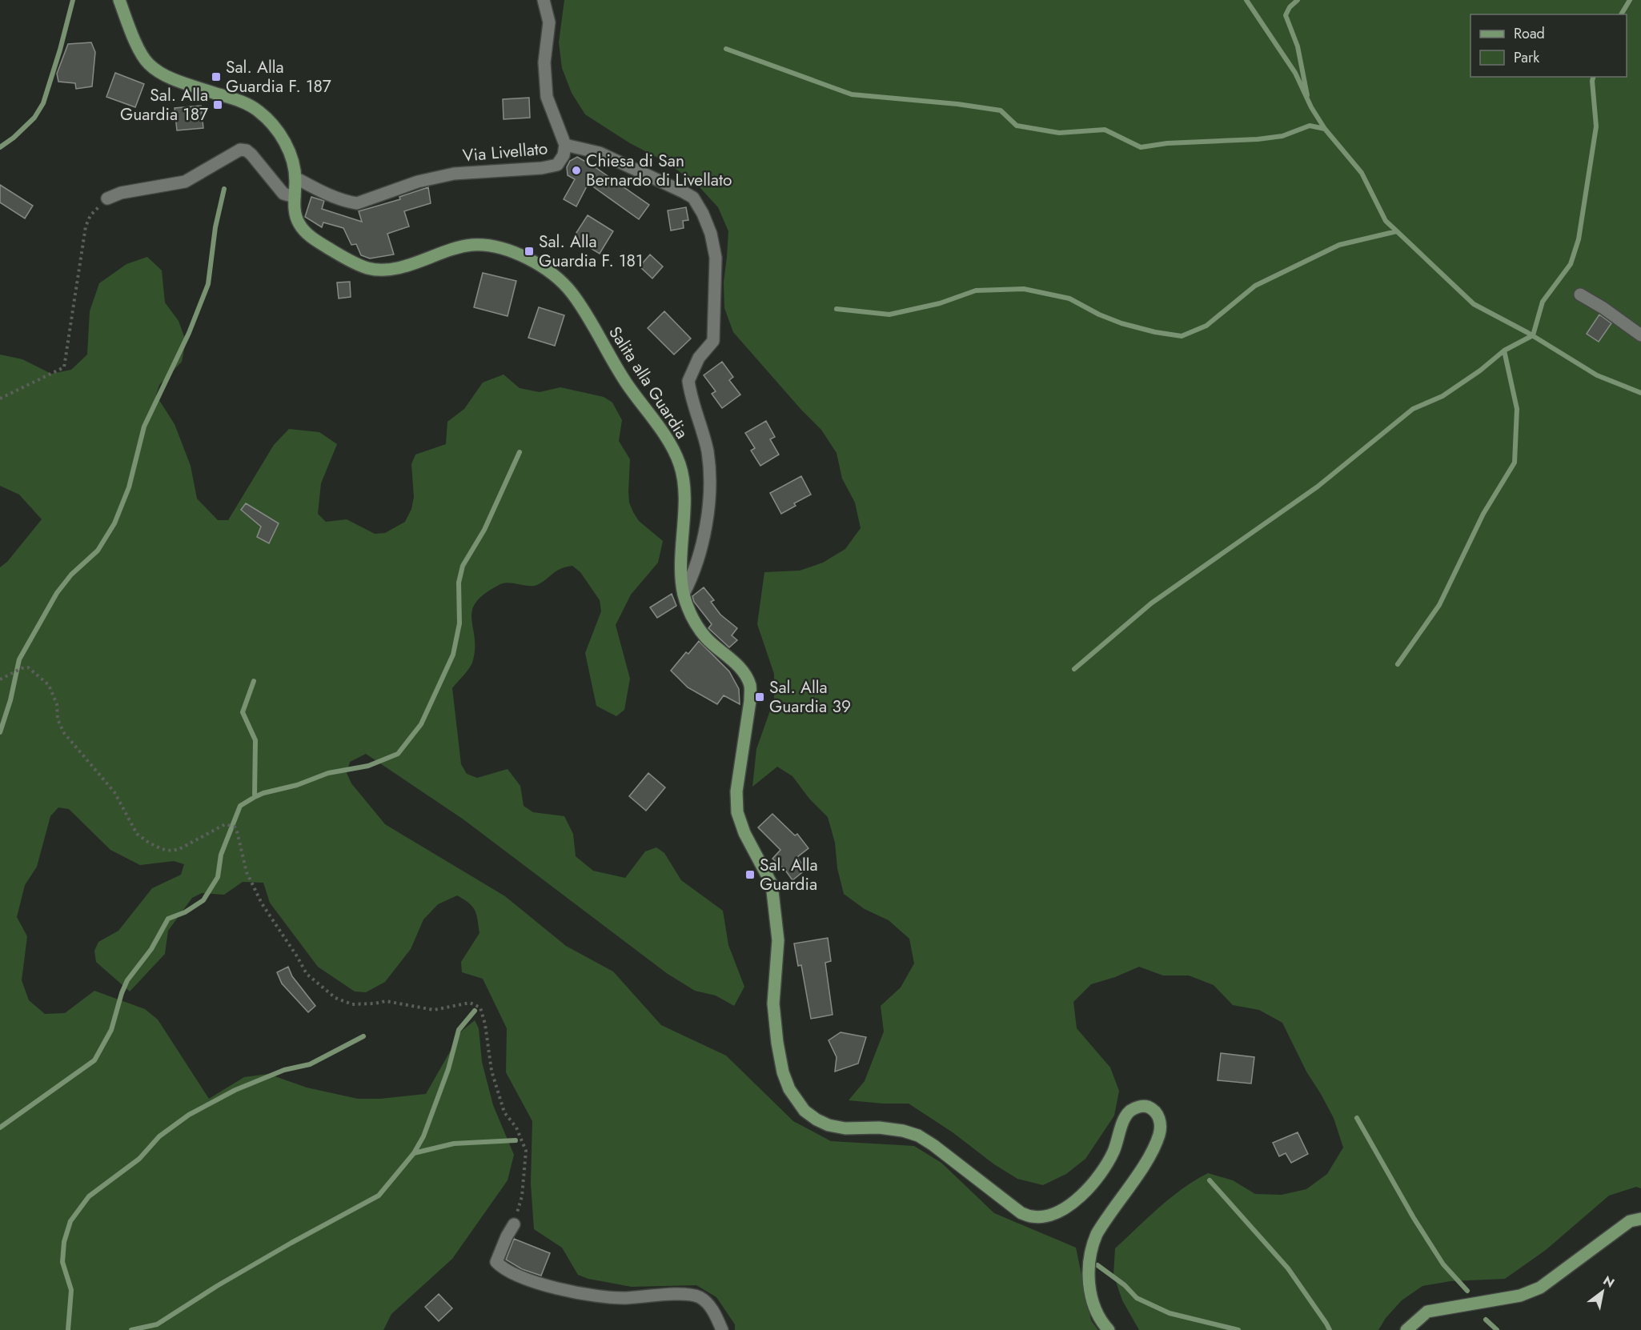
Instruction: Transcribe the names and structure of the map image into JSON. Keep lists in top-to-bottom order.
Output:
{
  "streets": {
    "main road": ["Salita alla Guardia"],
    "street": ["Via Livellato"]
  },
  "crossings": [
    ["Via Livellato", "Salita alla Guardia"]
  ],
  "places": {
    "transit": [
      "Sal. Alla Guardia F. 187",
      "Sal. Alla Guardia 187",
      "Sal. Alla Guardia F. 181",
      "Sal. Alla Guardia 39",
      "Sal. Alla Guardia"
    ],
    "other": ["Chiesa di San Bernardo di Livellato"]
  },
  "legend": ["Road", "Park"],
  "north": "top right"
}
